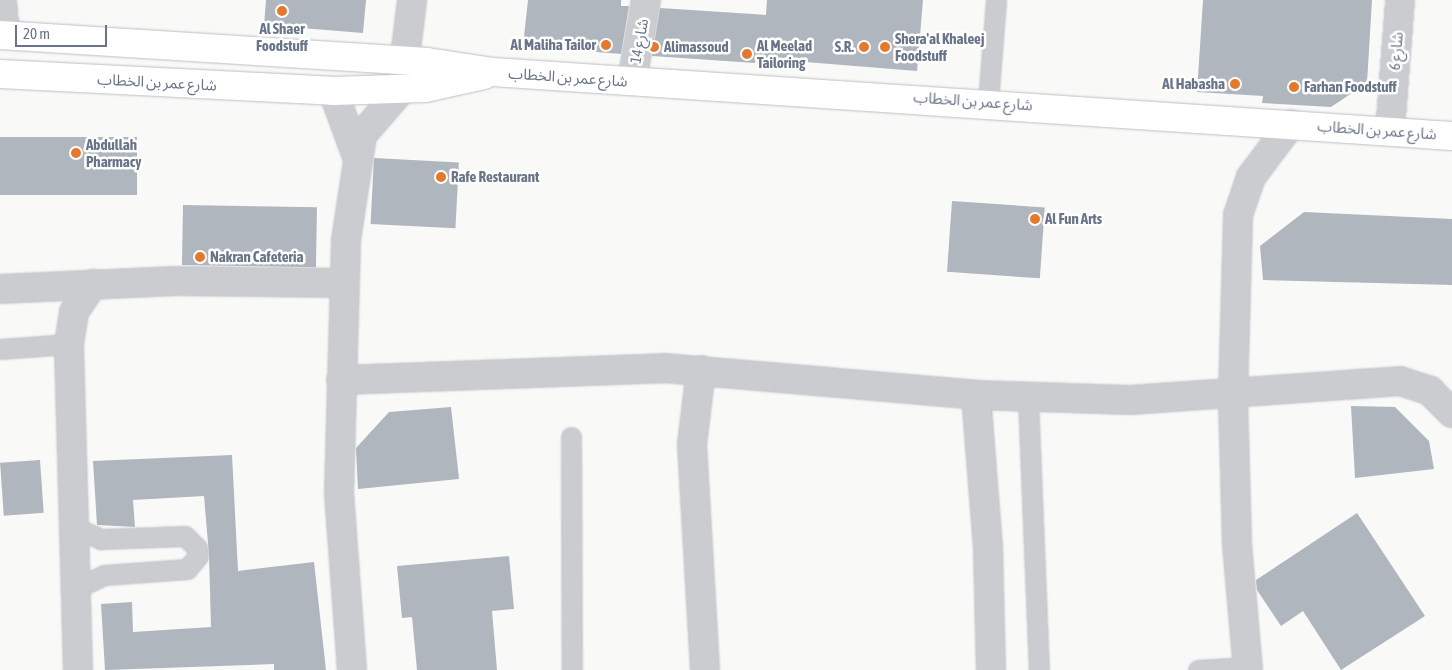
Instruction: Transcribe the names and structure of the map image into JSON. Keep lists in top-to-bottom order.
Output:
{
  "streets": {
    "street": ["شارع 14", "شارع 6", "شارع عمر بن الخطاب"]
  },
  "crossings": [
    ["شارع 14", "شارع عمر بن الخطاب"],
    ["شارع 6", "شارع عمر بن الخطاب"]
  ],
  "places": [
    "Al Shaer Foodstuff",
    "Al Maliha Tailor",
    "Alimassoud",
    "S.R.",
    "Shera'al Khaleej Foodstuff",
    "Al Meelad Tailoring",
    "Al Habasha",
    "Farhan Foodstuff",
    "Abdullah Pharmacy",
    "Rafe Restaurant",
    "Al Fun Arts",
    "Nakran Cafeteria"
  ],
  "scale_bar": "20 m"
}
